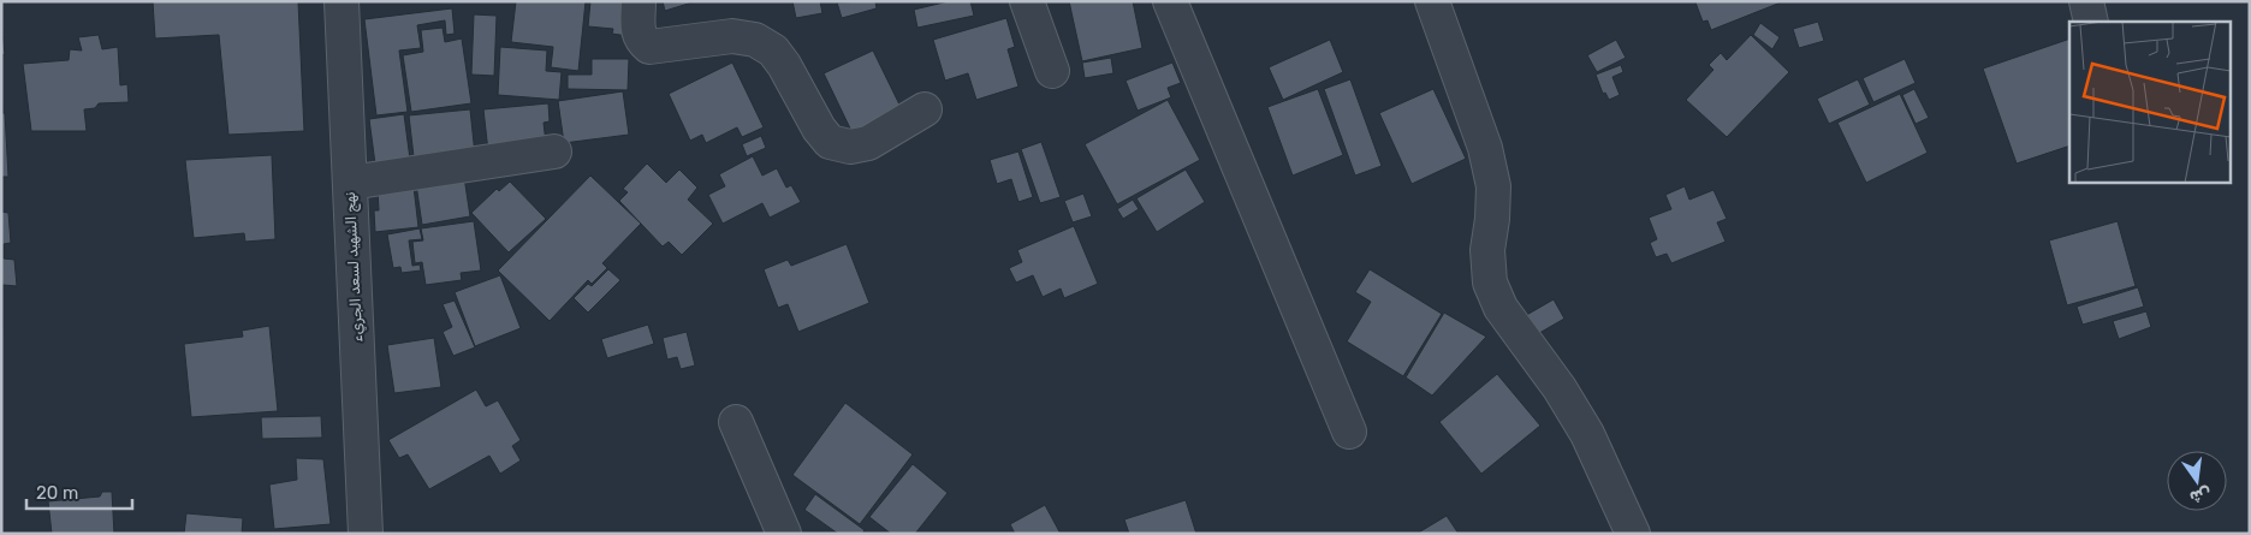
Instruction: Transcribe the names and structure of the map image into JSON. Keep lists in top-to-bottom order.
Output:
{
  "streets": {
    "street": ["نهج الشهيد لسعد الجريء"]
  },
  "scale_bar": "20 m",
  "north": "bottom"
}
